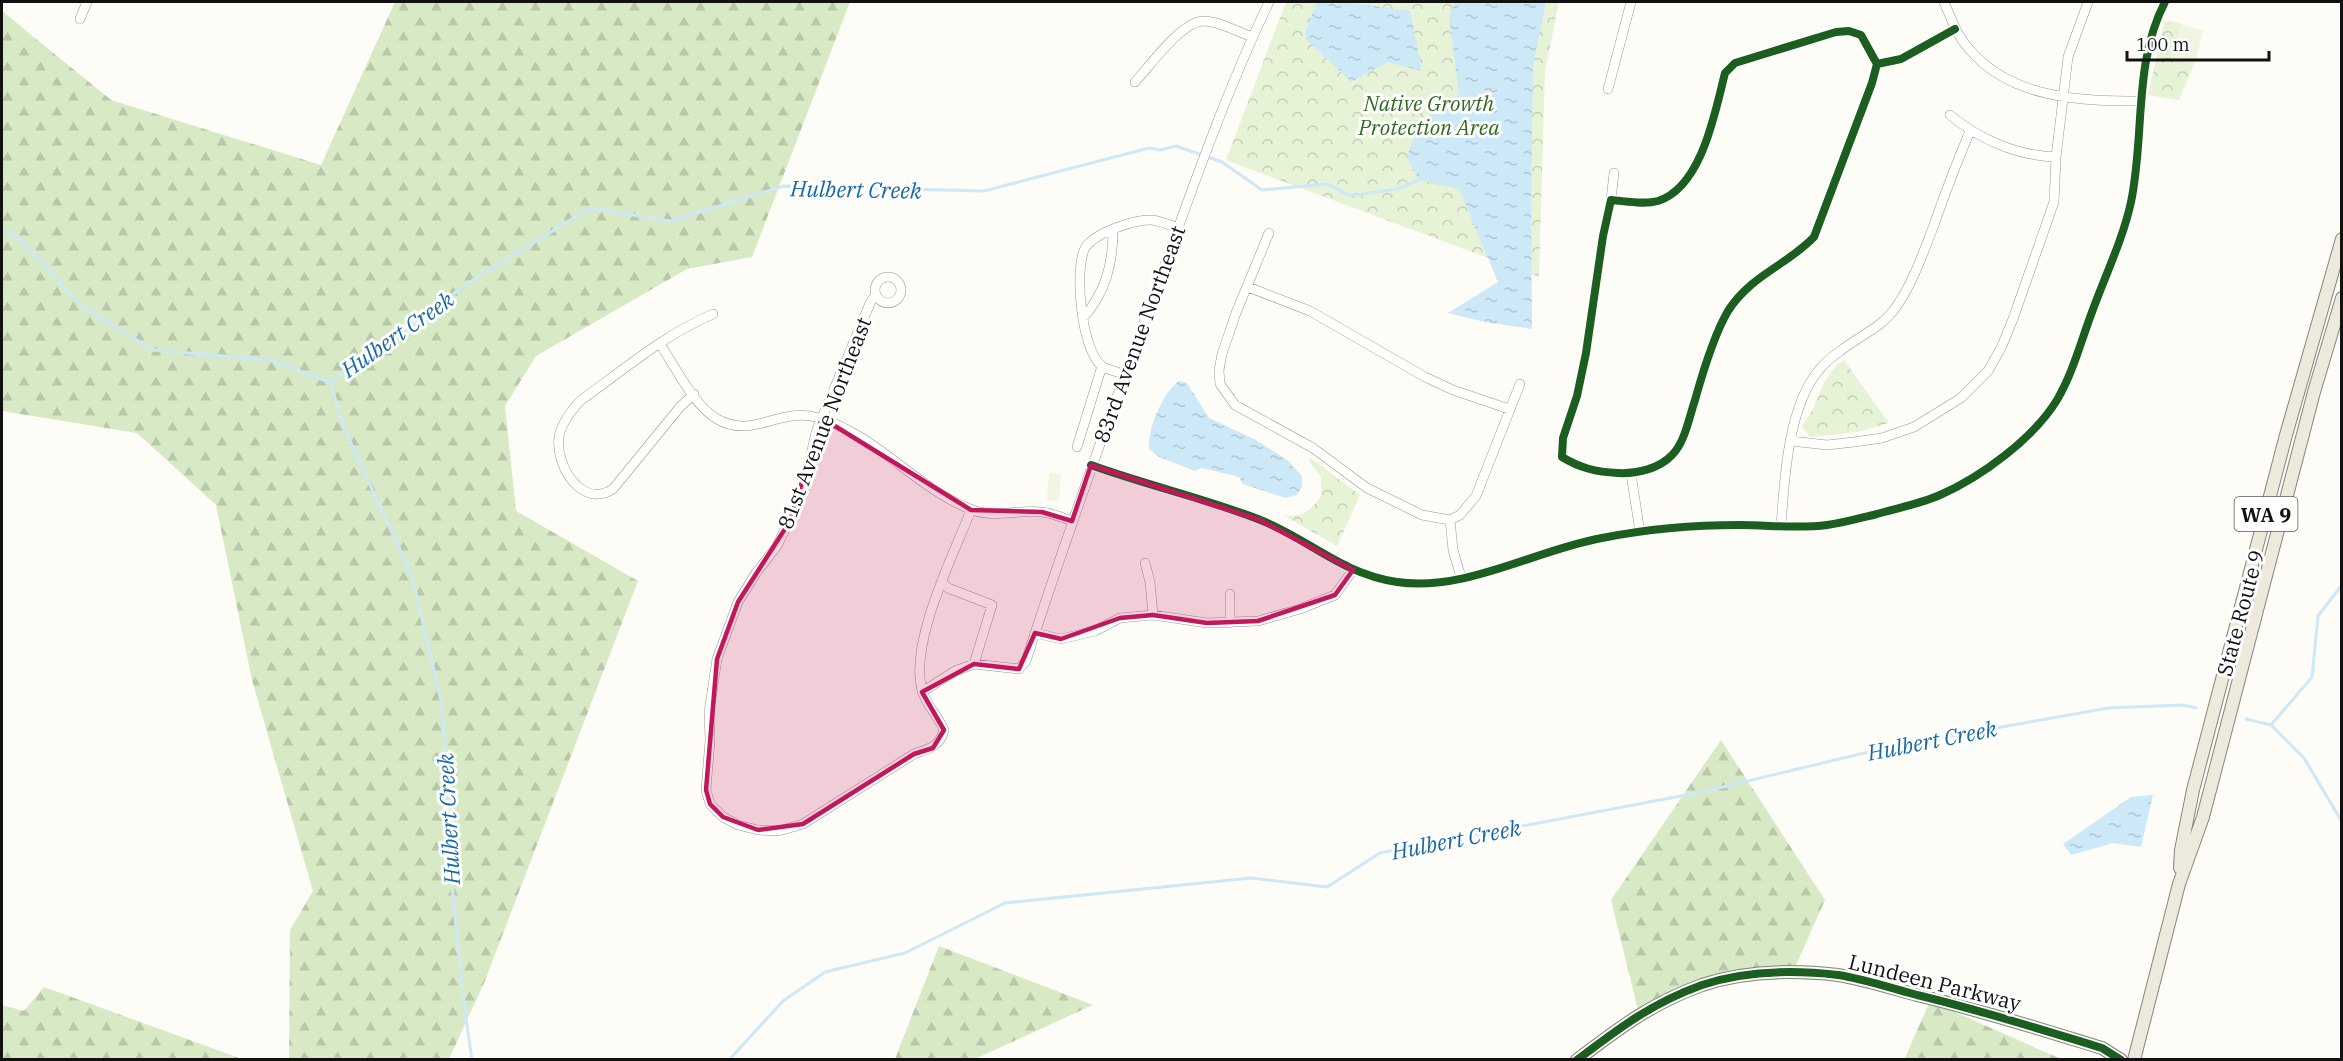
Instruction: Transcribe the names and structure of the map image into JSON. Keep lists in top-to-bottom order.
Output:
{
  "streets": {
    "main road": ["WA 9", "State Route 9", "Lundeen Parkway"],
    "street": ["83rd Avenue Northeast", "81st Avenue Northeast"]
  },
  "water": ["Hulbert Creek"],
  "parks": ["Native Growth Protection Area"],
  "scale_bar": "100 m"
}
